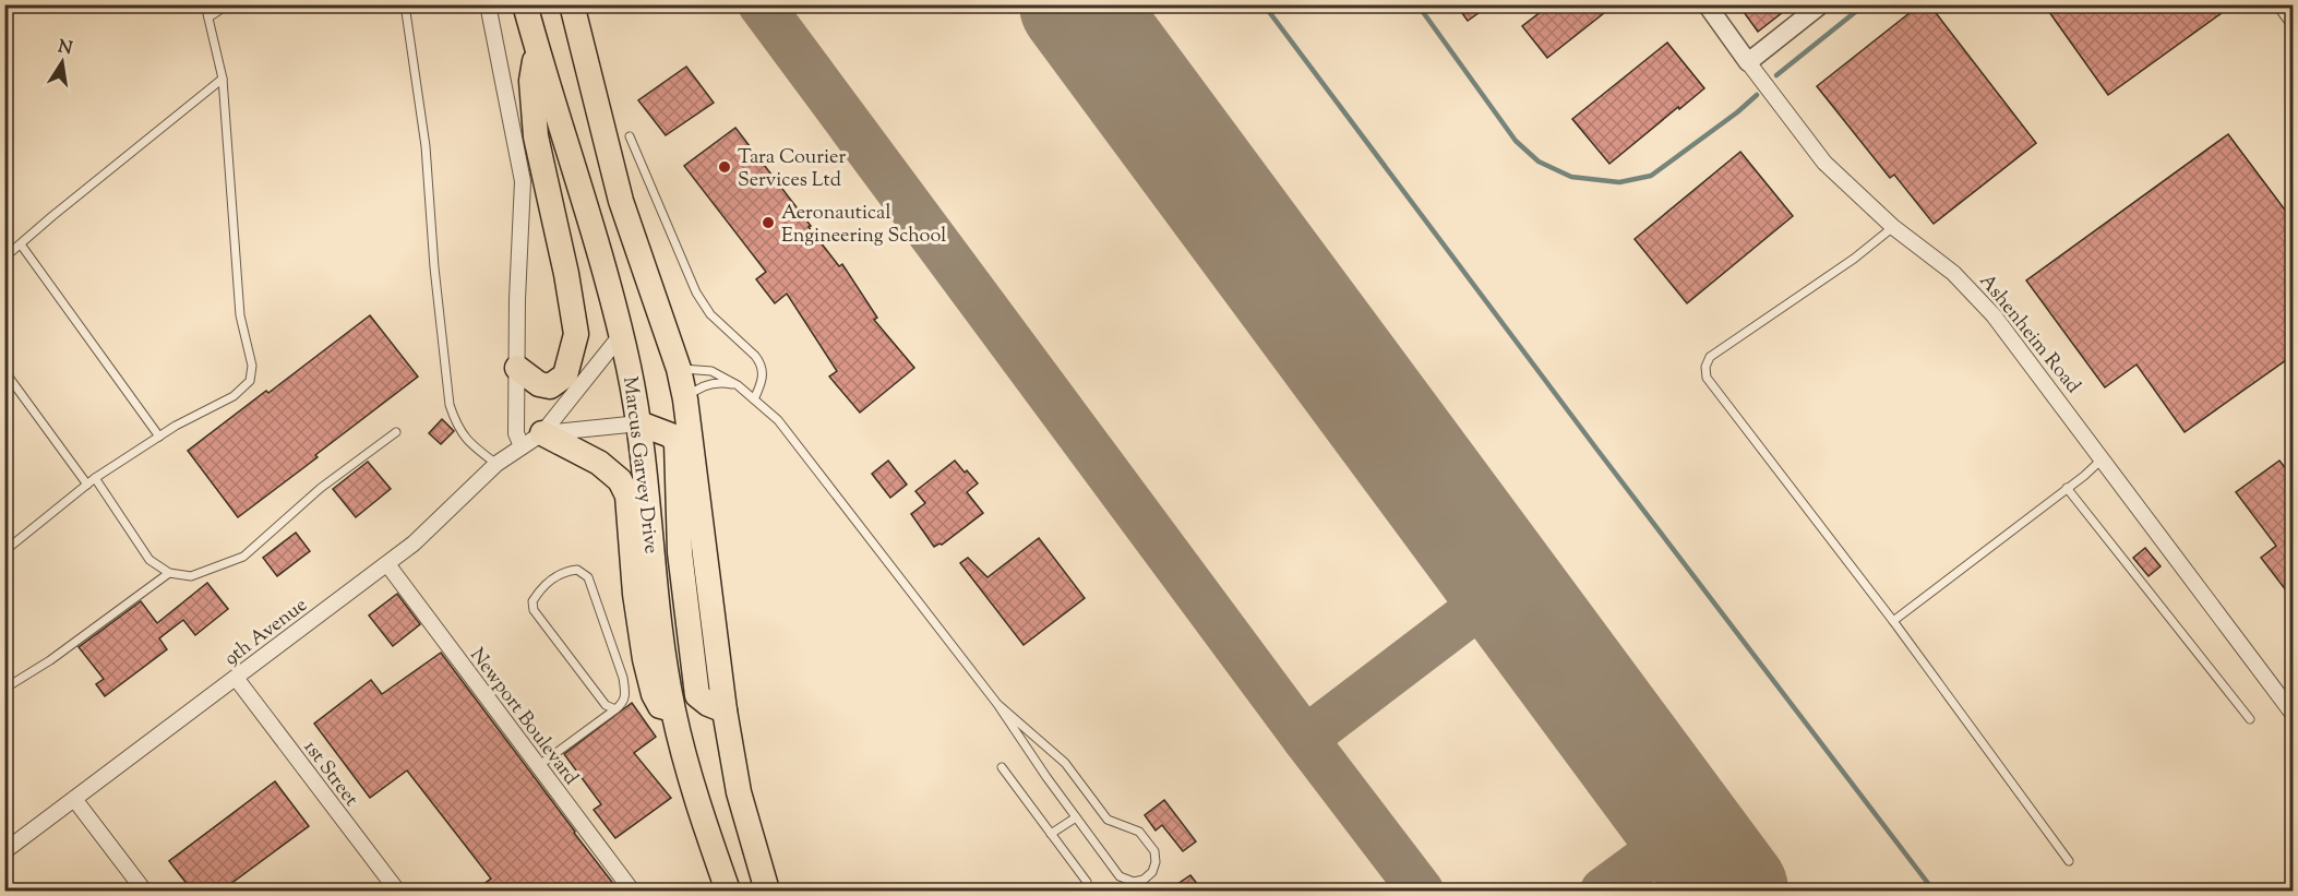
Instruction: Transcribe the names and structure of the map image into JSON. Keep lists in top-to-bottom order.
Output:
{
  "streets": {
    "highway": ["Marcus Garvey Drive"],
    "street": [
      "Ashenheim Road",
      "9th Avenue",
      "Newport Boulevard",
      "1st Street"
    ]
  },
  "crossings": [
    ["Marcus Garvey Drive", "9th Avenue"],
    ["9th Avenue", "Newport Boulevard"],
    ["9th Avenue", "1st Street"]
  ],
  "places": ["Tara Courier Services Ltd", "Aeronautical Engineering School"],
  "north": "top"
}
